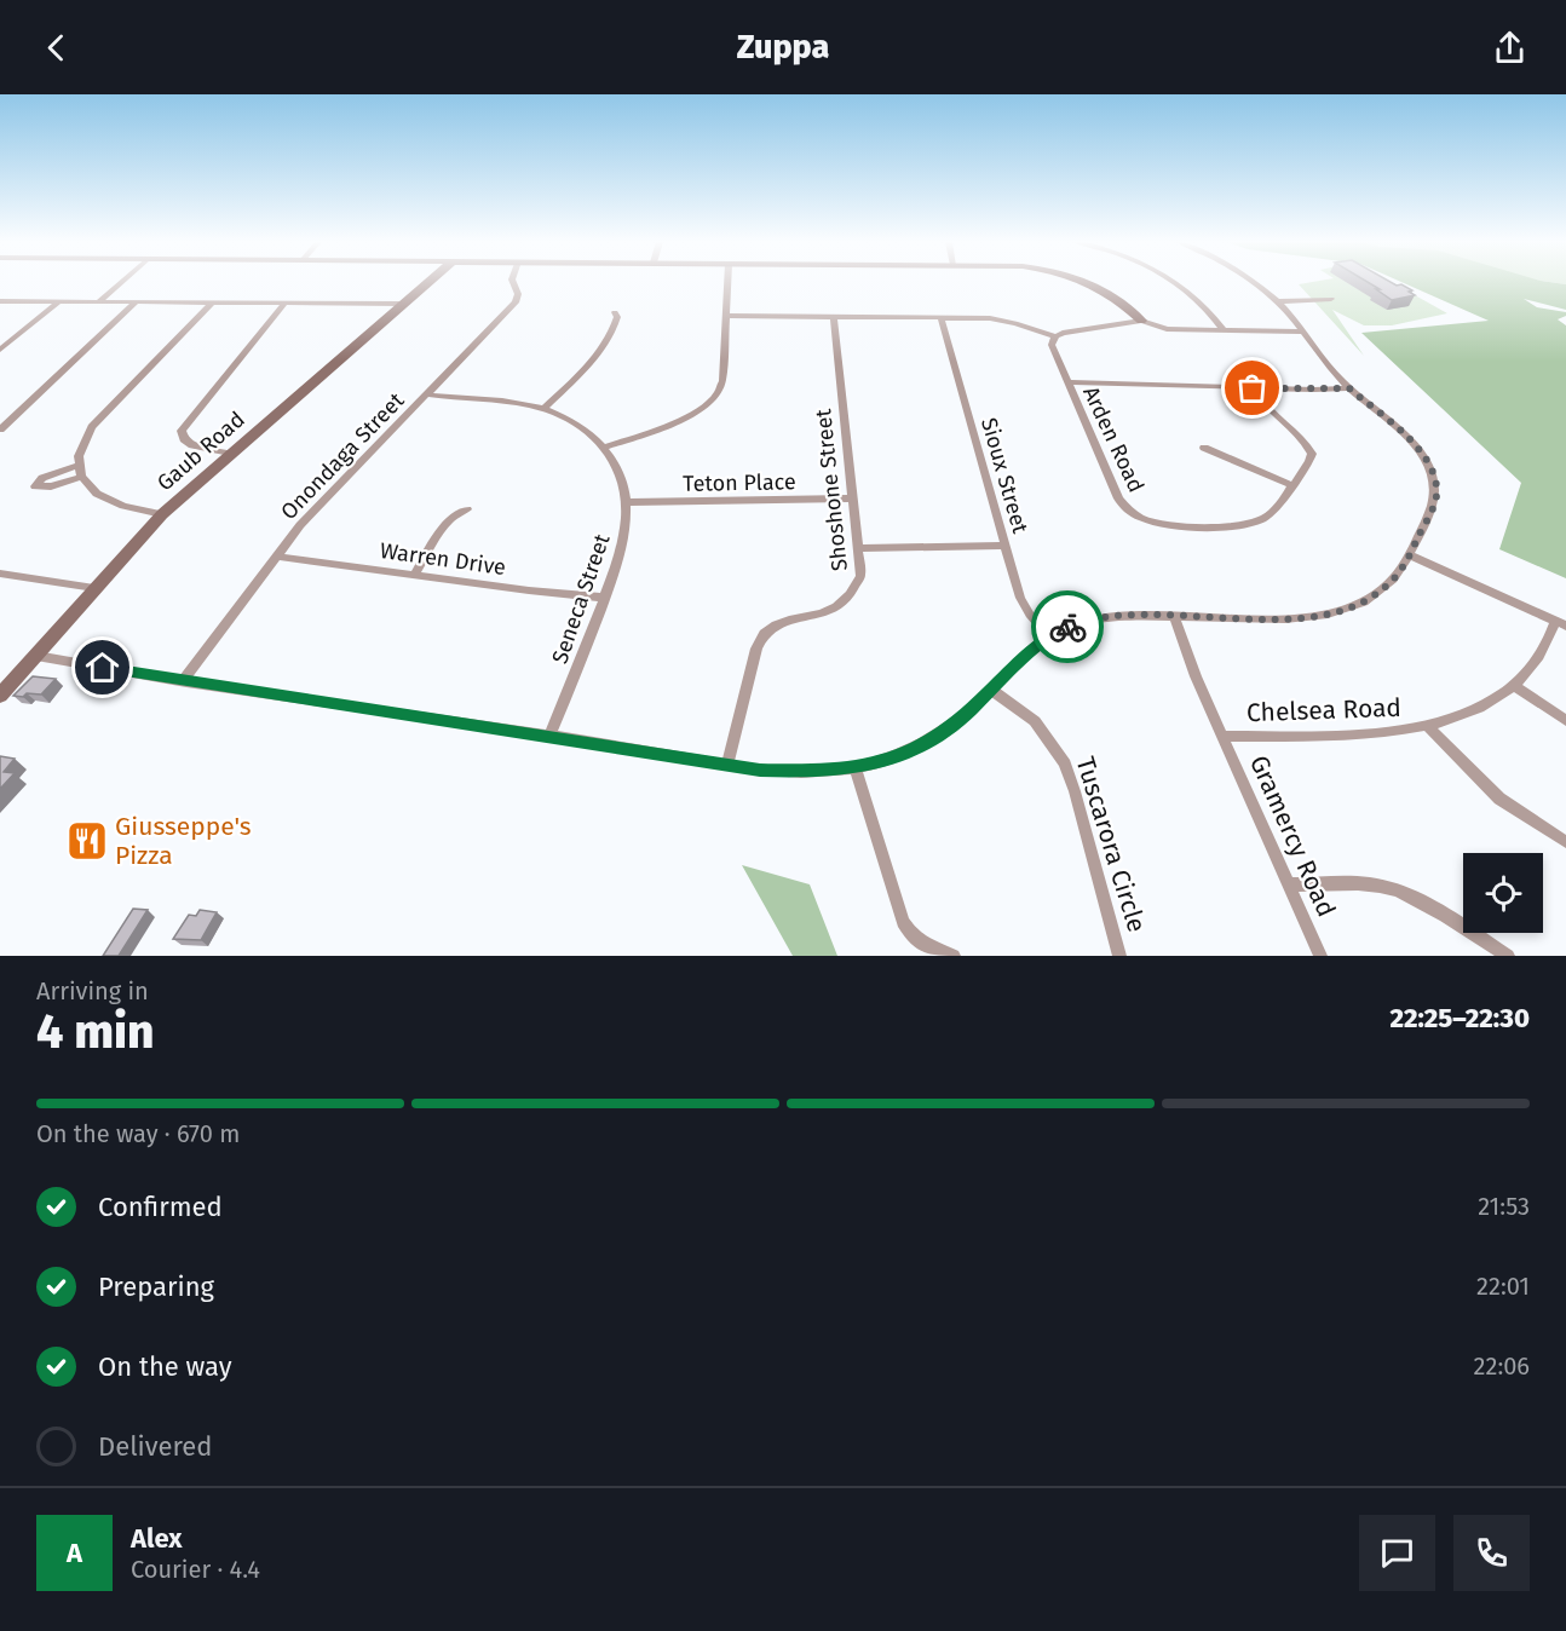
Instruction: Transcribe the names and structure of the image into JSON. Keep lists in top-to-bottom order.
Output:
{
  "streets": {
    "street": [
      "Arden Road",
      "Gaub Road",
      "Onondaga Street",
      "Sioux Street",
      "Teton Place",
      "Shoshone Street",
      "Warren Drive",
      "Seneca Street",
      "Chelsea Road",
      "Gramercy Road",
      "Tuscarora Circle"
    ]
  },
  "crossings": [
    ["Onondaga Street", "Warren Drive"],
    ["Onondaga Street", "Seneca Street"],
    ["Teton Place", "Shoshone Street"],
    ["Teton Place", "Seneca Street"],
    ["Warren Drive", "Seneca Street"],
    ["Chelsea Road", "Gramercy Road"]
  ],
  "places": {
    "restaurant": ["Giusseppe's Pizza"]
  },
  "page": {
    "header": "Zuppa",
    "heading": ["4 min", "Arriving in", "22:25–22:30"],
    "panel": ["Alex", "Courier · 4.4"],
    "bar": "On the way · 670 m",
    "list": [
      ["Confirmed", "21:53"],
      ["Preparing", "22:01"],
      ["On the way", "22:06"],
      "Delivered"
    ],
    "round": "A"
  }
}
